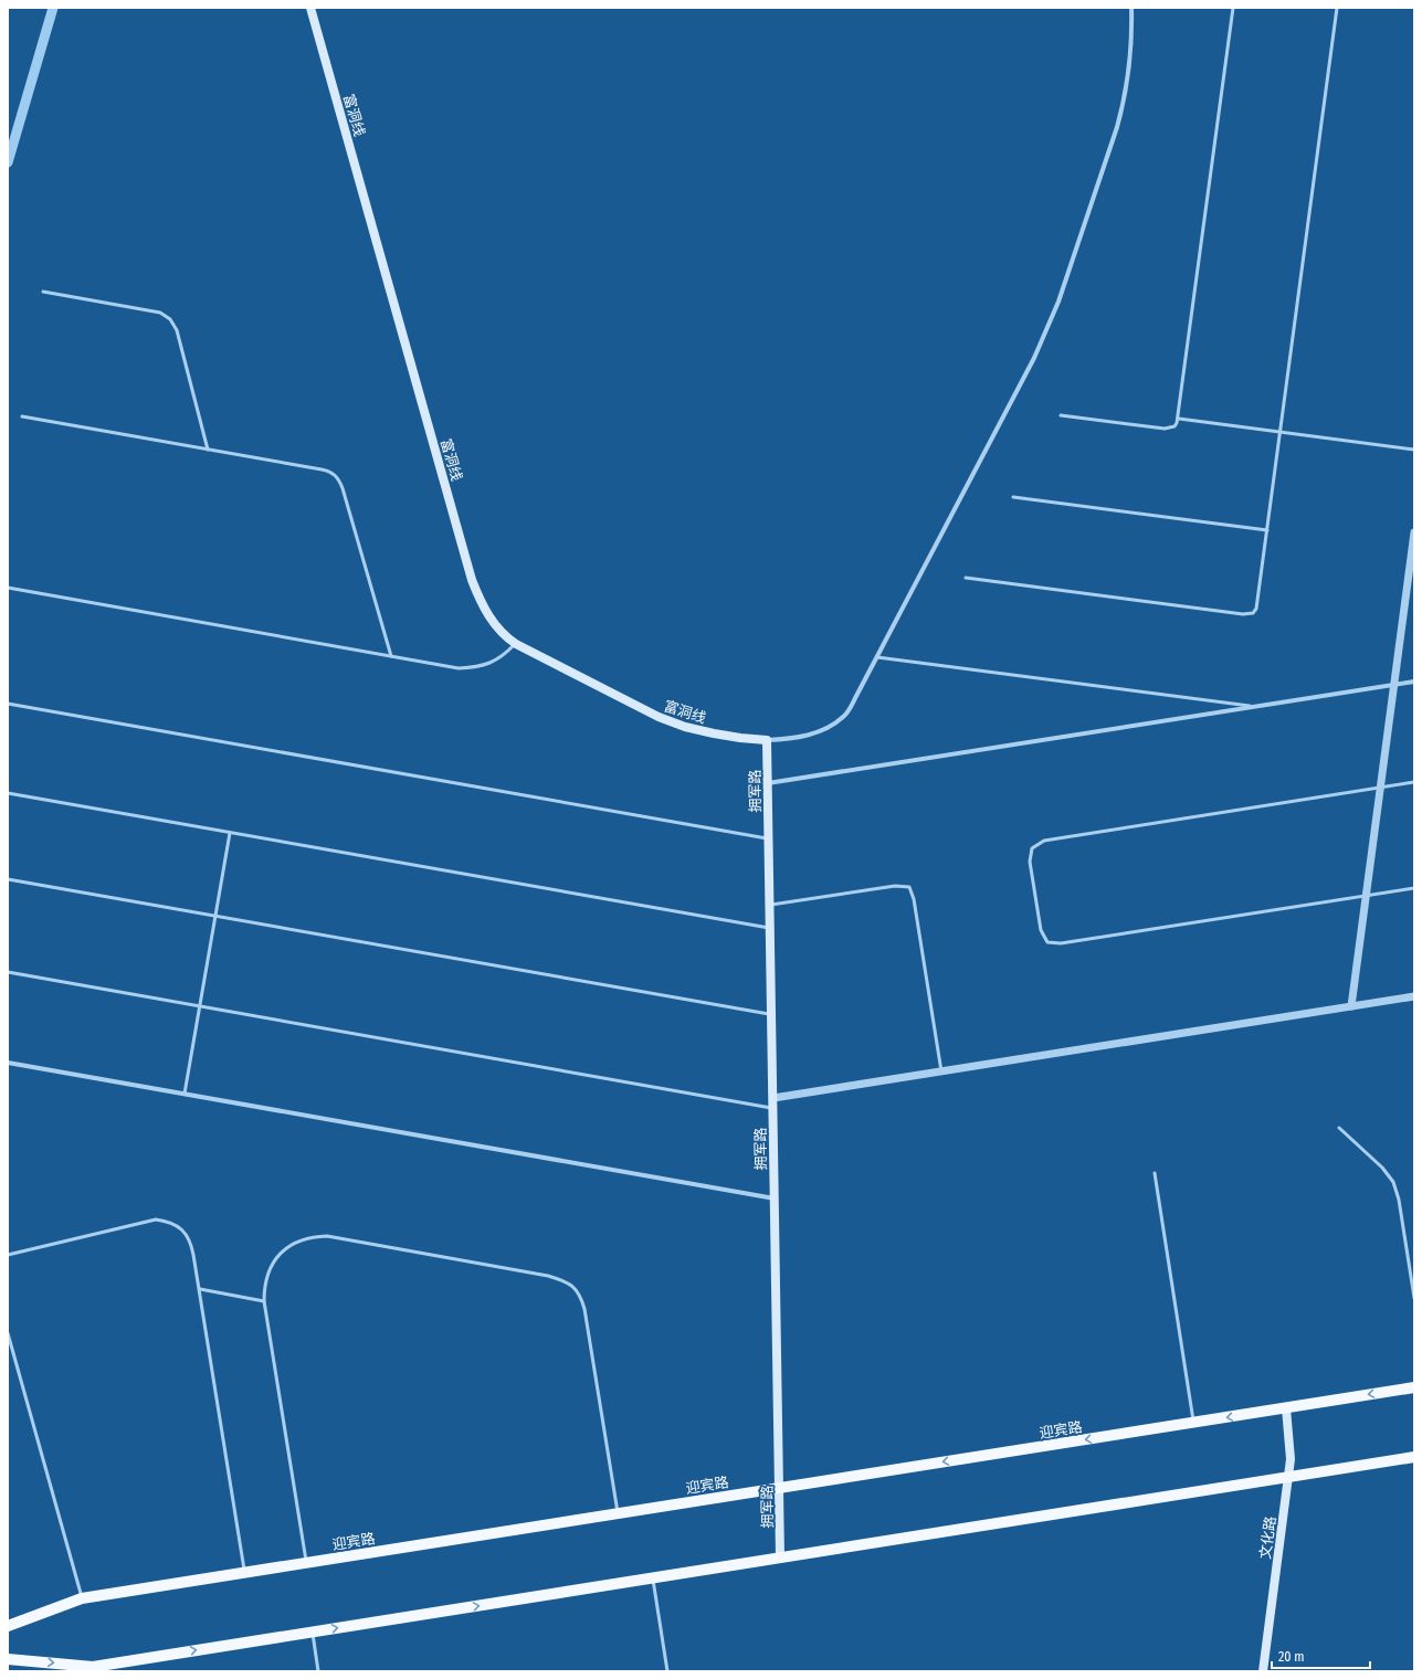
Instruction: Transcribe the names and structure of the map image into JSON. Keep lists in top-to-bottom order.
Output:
{
  "streets": {
    "main road": [
      "富洞线",
      "拥军路",
      "迎宾路",
      "文化路"
    ]
  },
  "crossings": [
    ["富洞线", "拥军路"],
    ["拥军路", "迎宾路"],
    ["迎宾路", "文化路"]
  ],
  "scale_bar": "20 m"
}
